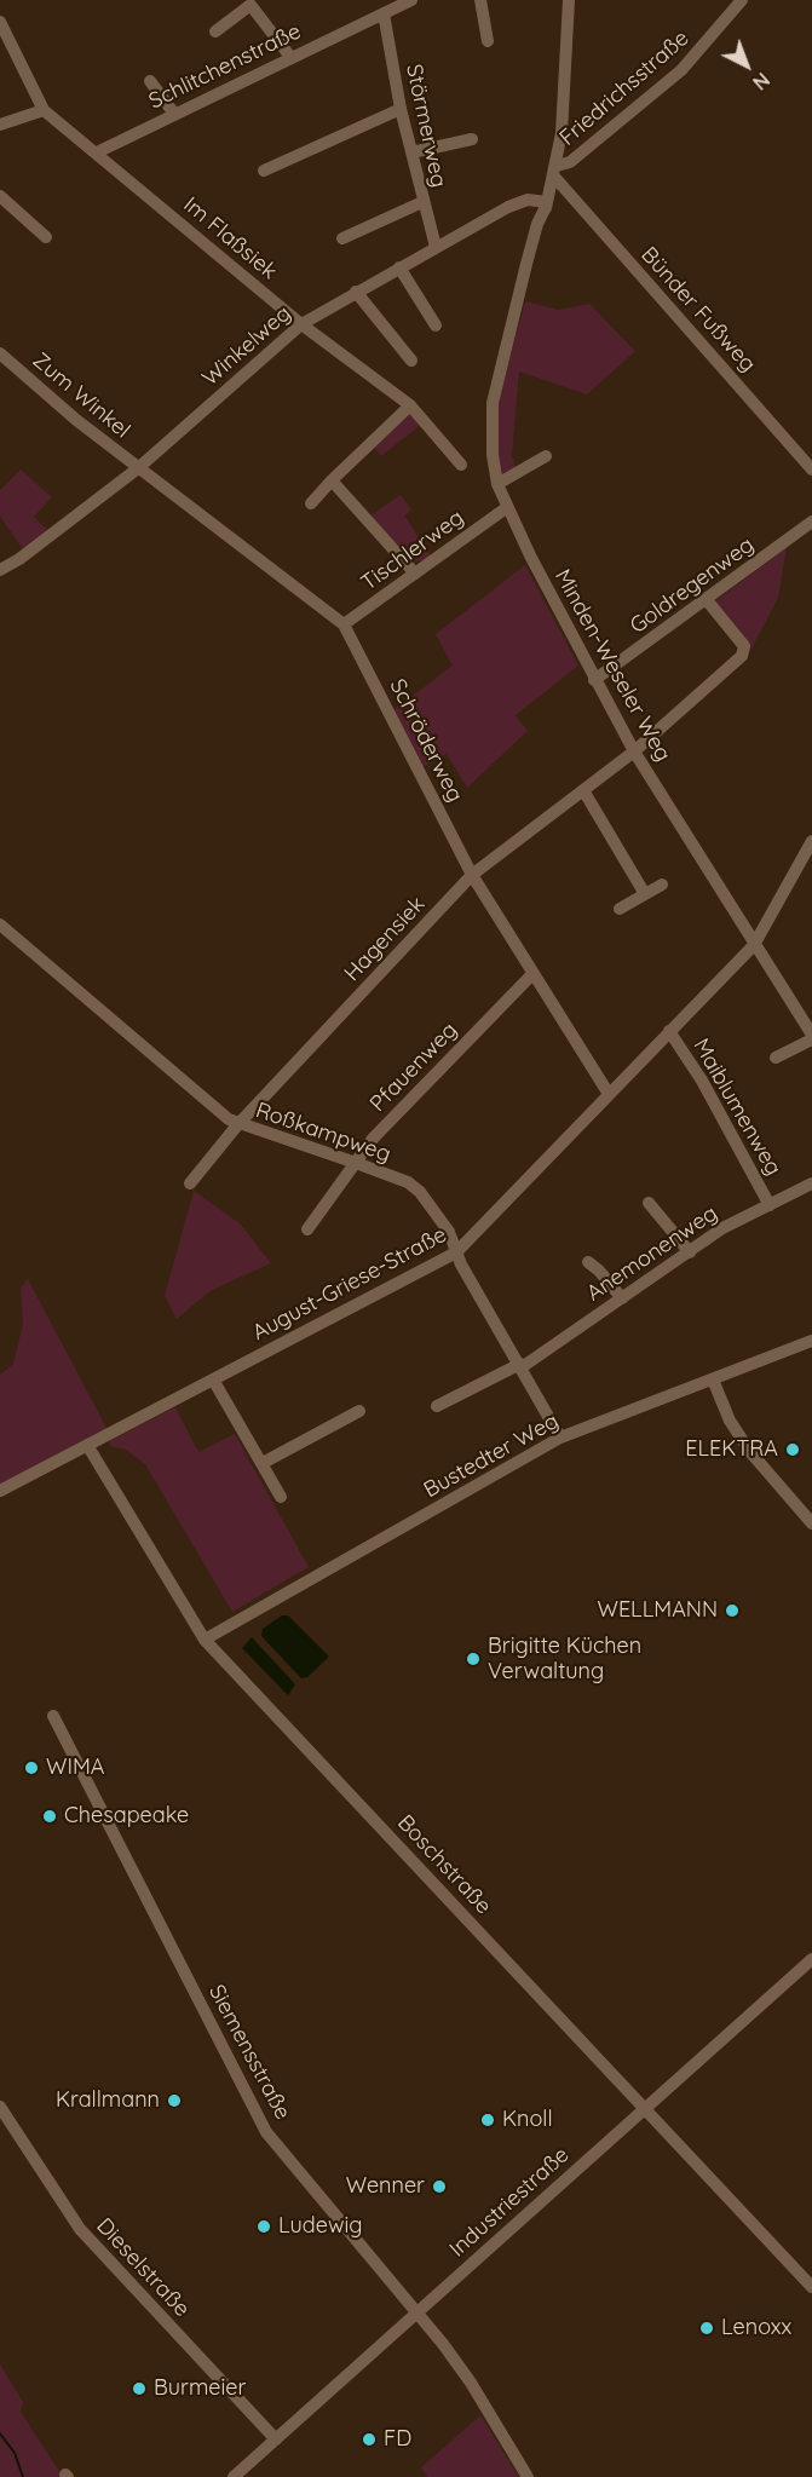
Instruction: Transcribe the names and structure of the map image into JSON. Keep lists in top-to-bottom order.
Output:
{
  "streets": {
    "street": [
      "Schlitchenstraße",
      "Friedrichsstraße",
      "Störmerweg",
      "Im Flaßsiek",
      "Bünder Fußweg",
      "Winkelweg",
      "Zum Winkel",
      "Tischlerweg",
      "Goldregenweg",
      "Minden-Weseler Weg",
      "Schröderweg",
      "Hagensiek",
      "Pfauenweg",
      "Maiblumenweg",
      "Roßkampweg",
      "Anemonenweg",
      "August-Griese-Straße",
      "Bustedter Weg",
      "Boschstraße",
      "Siemensstraße",
      "Industriestraße",
      "Dieselstraße"
    ]
  },
  "crossings": [
    ["Schlitchenstraße", "Störmerweg"],
    ["Schlitchenstraße", "Im Flaßsiek"],
    ["Friedrichsstraße", "Bünder Fußweg"],
    ["Friedrichsstraße", "Minden-Weseler Weg"],
    ["Störmerweg", "Winkelweg"],
    ["Im Flaßsiek", "Winkelweg"],
    ["Bünder Fußweg", "Minden-Weseler Weg"],
    ["Winkelweg", "Zum Winkel"],
    ["Winkelweg", "Minden-Weseler Weg"],
    ["Winkelweg", "Schröderweg"],
    ["Zum Winkel", "Schröderweg"],
    ["Tischlerweg", "Minden-Weseler Weg"],
    ["Tischlerweg", "Schröderweg"],
    ["Goldregenweg", "Minden-Weseler Weg"],
    ["Goldregenweg", "Hagensiek"],
    ["Minden-Weseler Weg", "Hagensiek"],
    ["Minden-Weseler Weg", "August-Griese-Straße"],
    ["Schröderweg", "Hagensiek"],
    ["Schröderweg", "Pfauenweg"],
    ["Schröderweg", "August-Griese-Straße"],
    ["Hagensiek", "Roßkampweg"],
    ["Pfauenweg", "Roßkampweg"],
    ["Maiblumenweg", "Anemonenweg"],
    ["Maiblumenweg", "August-Griese-Straße"],
    ["Roßkampweg", "Anemonenweg"],
    ["Roßkampweg", "August-Griese-Straße"],
    ["Roßkampweg", "Bustedter Weg"],
    ["August-Griese-Straße", "Boschstraße"],
    ["Bustedter Weg", "Boschstraße"],
    ["Boschstraße", "Industriestraße"],
    ["Siemensstraße", "Industriestraße"],
    ["Industriestraße", "Dieselstraße"]
  ],
  "places": [
    "ELEKTRA",
    "WELLMANN",
    "Brigitte Küchen Verwaltung",
    "WIMA",
    "Chesapeake",
    "Krallmann",
    "Knoll",
    "Wenner",
    "Ludewig",
    "Lenoxx",
    "Burmeier",
    "FD"
  ],
  "north": "bottom right"
}
